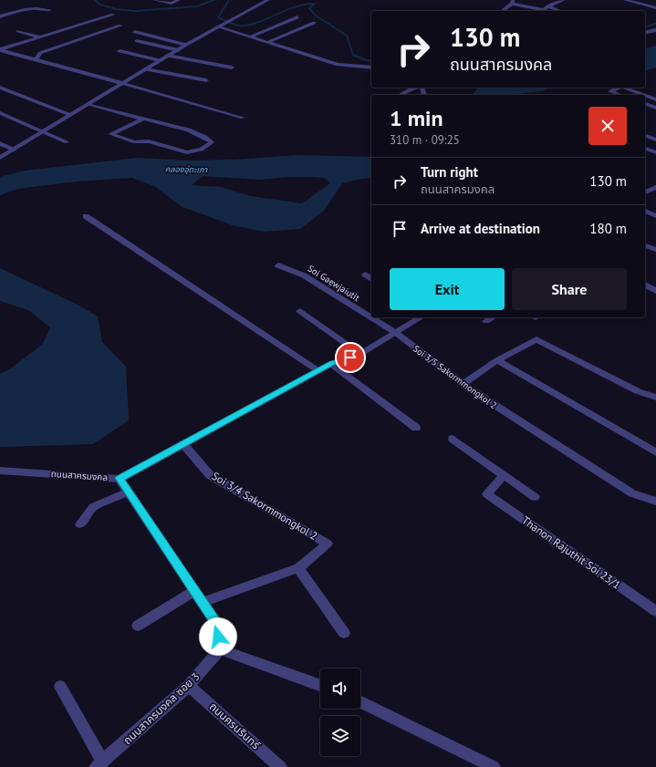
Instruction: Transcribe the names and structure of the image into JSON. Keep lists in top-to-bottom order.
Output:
{
  "streets": {
    "street": [
      "Soi Gaewjaiutit",
      "Soi 3/5 Sakormmongkol 2",
      "ถนนสาครมงคล",
      "Soi 3/4 Sakormmongkol 2",
      "Thanon Rajuthit Soi 23/1",
      "ถนนสาครมงคล ซอย 3",
      "ถนนศรนรินทร์"
    ]
  },
  "crossings": [
    ["Soi Gaewjaiutit", "Soi 3/5 Sakormmongkol 2"],
    ["Soi Gaewjaiutit", "ถนนสาครมงคล"],
    ["Soi 3/5 Sakormmongkol 2", "ถนนสาครมงคล"],
    ["ถนนสาครมงคล", "Soi 3/4 Sakormmongkol 2"],
    ["ถนนสาครมงคล ซอย 3", "ถนนศรนรินทร์"]
  ],
  "water": ["คลองอุ่ตะเภา"],
  "page": {
    "turn": ["130 m", "ถนนสาครมงคล"],
    "heading": ["1 min", "310 m · 09:25"],
    "list": [
      {
        "name": "Turn right",
        "note": "ถนนสาครมงคล",
        "value": "130 m"
      },
      {
        "name": "Arrive at destination",
        "value": "180 m"
      }
    ],
    "buttons": ["Exit", "Share"]
  }
}
